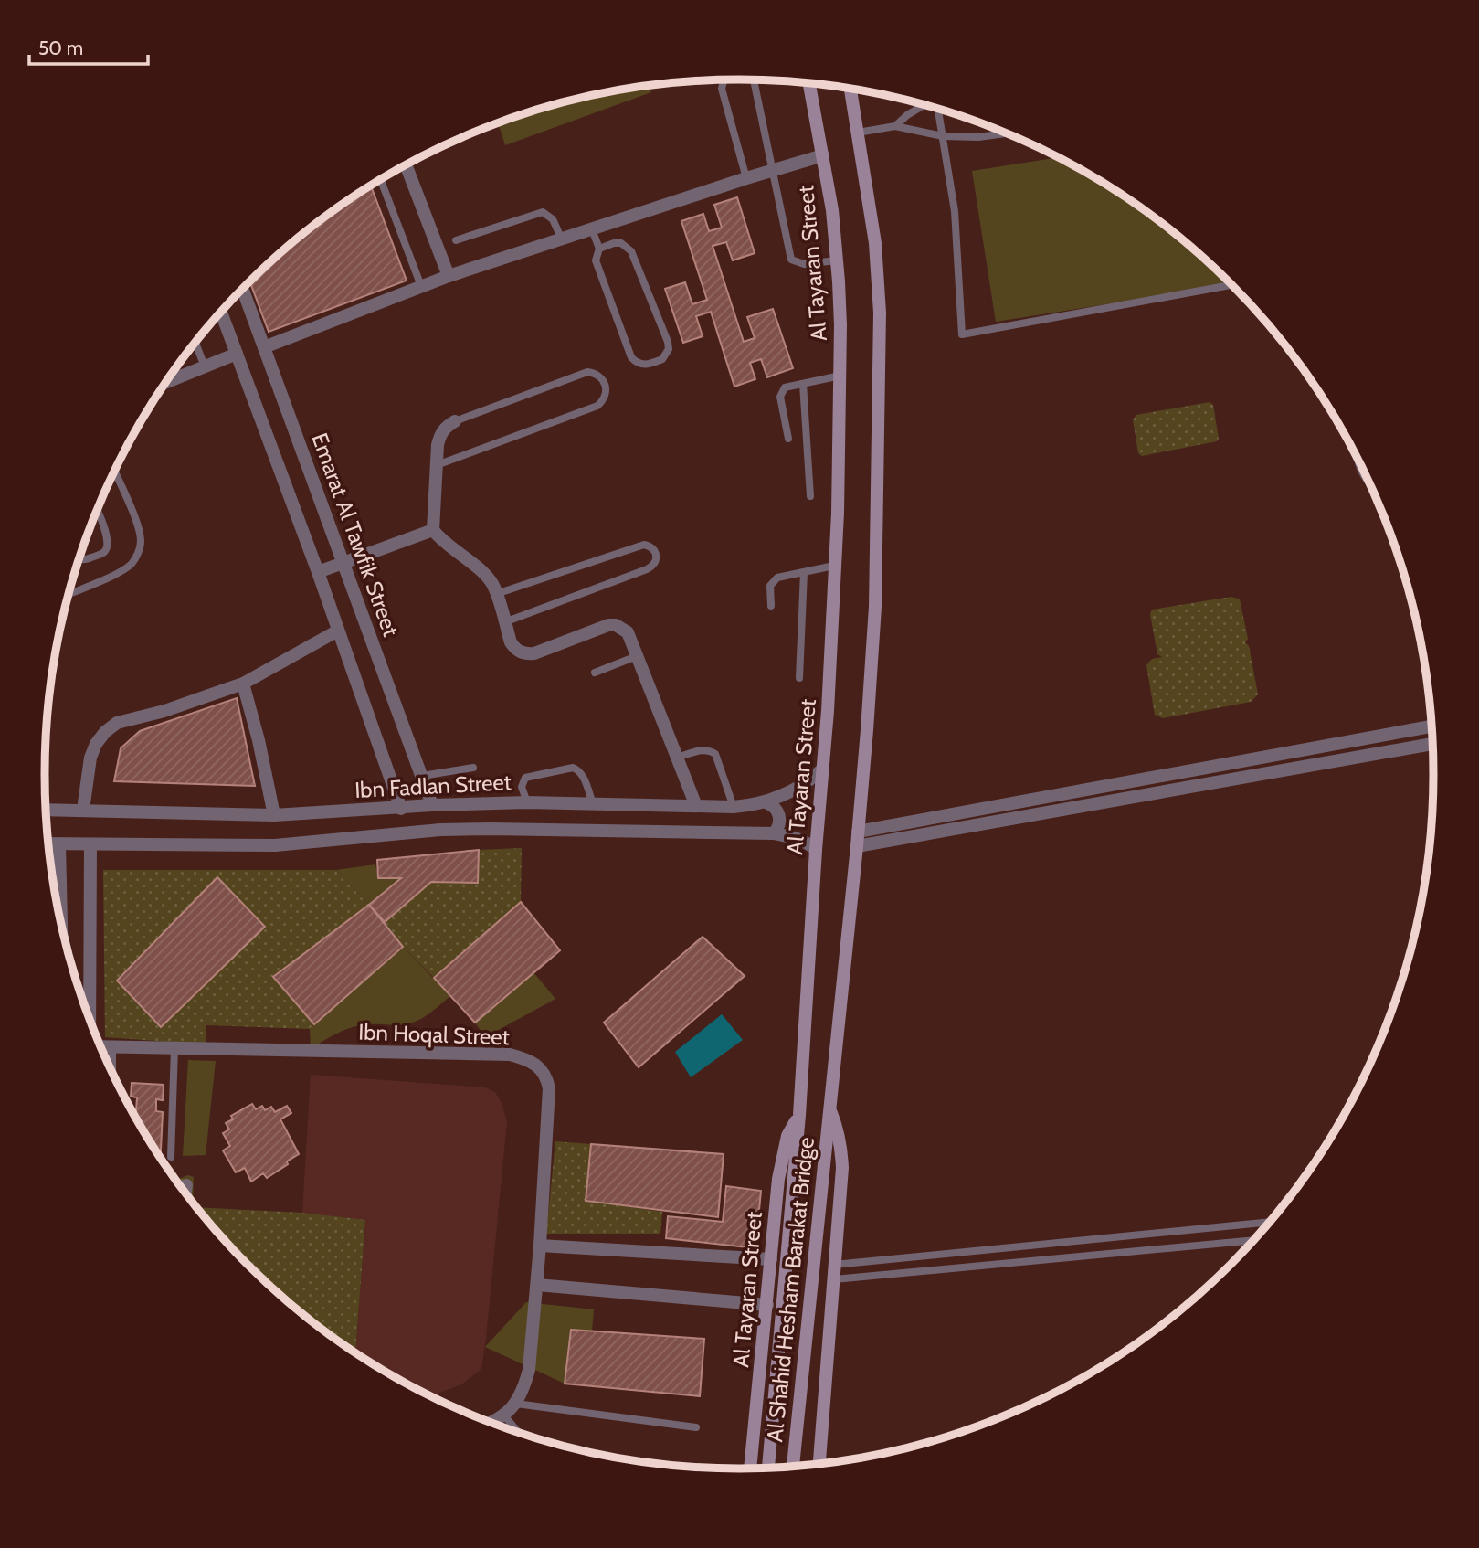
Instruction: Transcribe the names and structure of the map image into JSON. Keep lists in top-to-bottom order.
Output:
{
  "streets": {
    "main road": ["Al Tayaran Street", "Al Shahid Hesham Barakat Bridge"],
    "street": ["Emarat Al Tawfik Street", "Ibn Fadlan Street", "Ibn Hoqal Street"]
  },
  "crossings": [
    ["Al Tayaran Street", "Ibn Fadlan Street"],
    ["Al Tayaran Street", "Al Shahid Hesham Barakat Bridge"],
    ["Emarat Al Tawfik Street", "Ibn Fadlan Street"]
  ],
  "scale_bar": "50 m"
}
